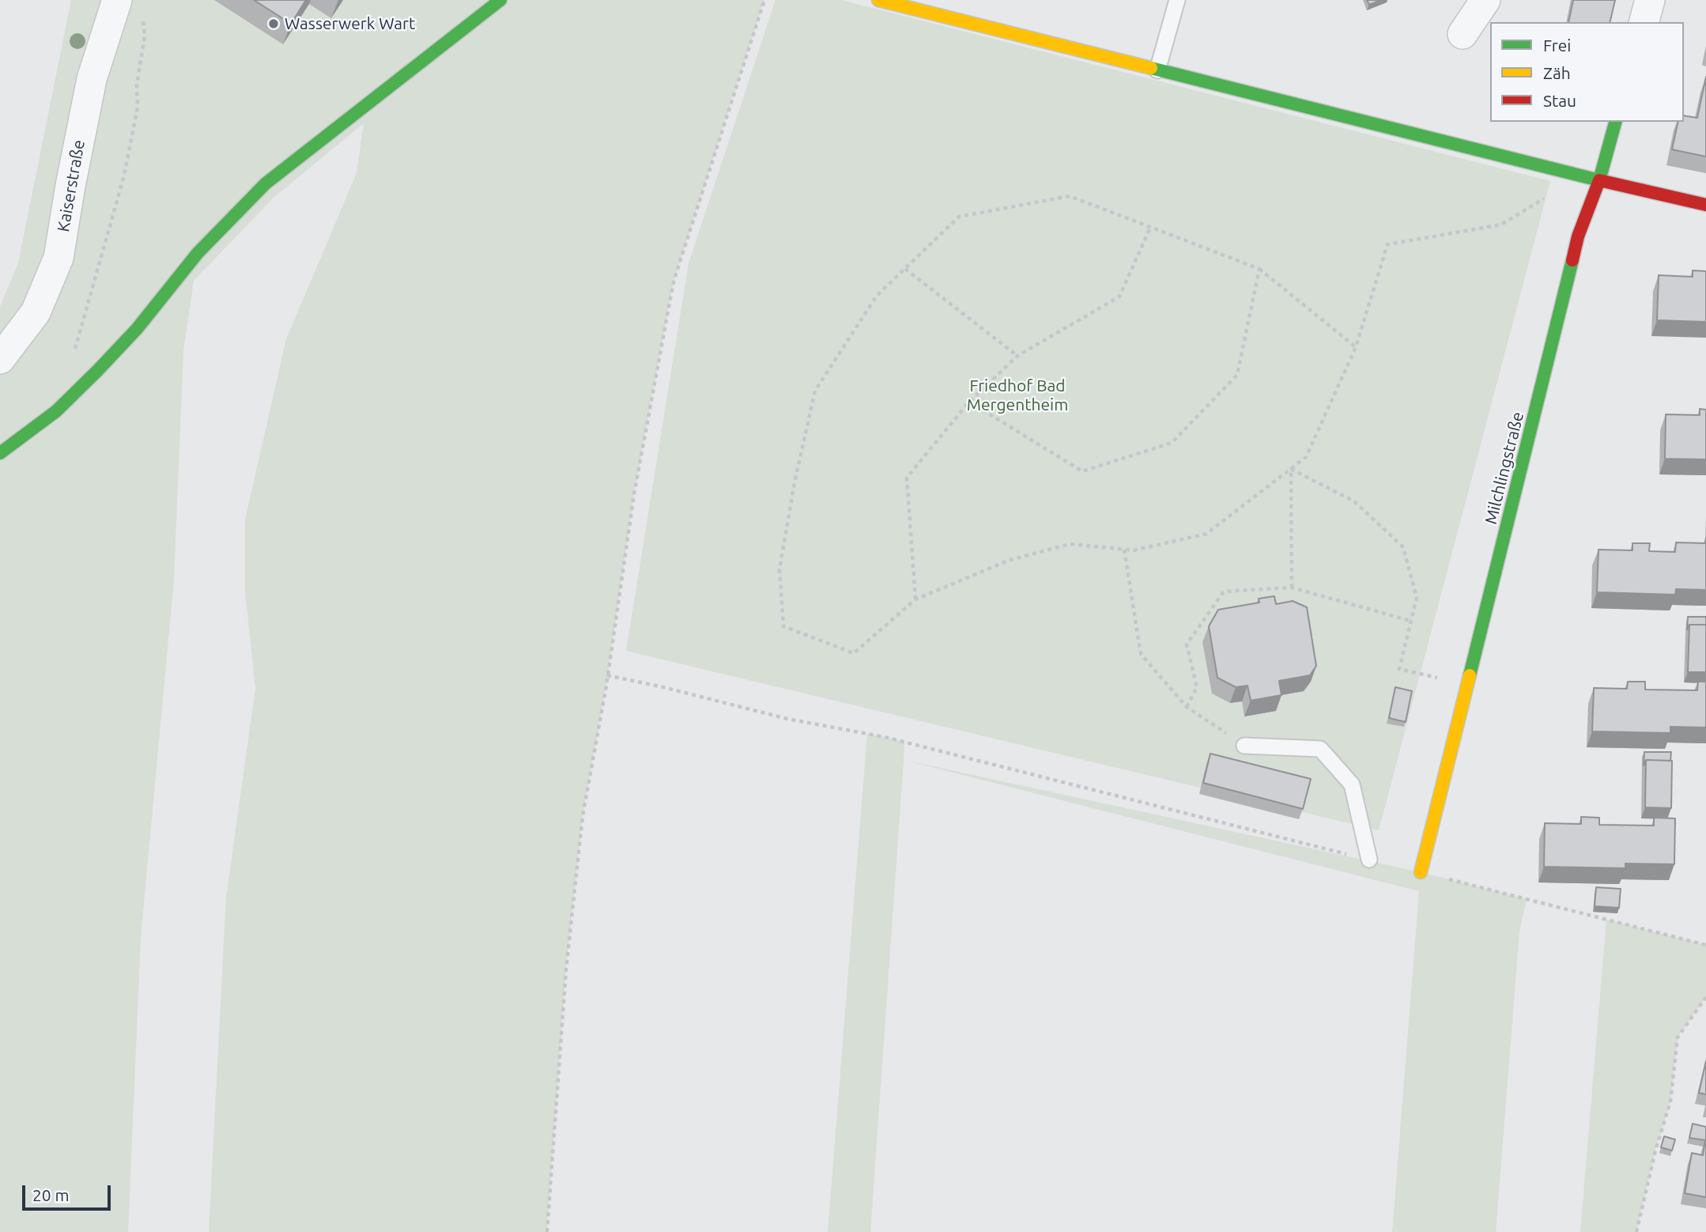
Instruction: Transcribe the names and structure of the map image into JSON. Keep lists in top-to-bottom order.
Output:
{
  "streets": {
    "street": ["Kaiserstraße", "Milchlingstraße"]
  },
  "parks": ["Friedhof Bad Mergentheim"],
  "places": ["Wasserwerk Wart"],
  "legend": ["Frei", "Zäh", "Stau"],
  "scale_bar": "20 m"
}
